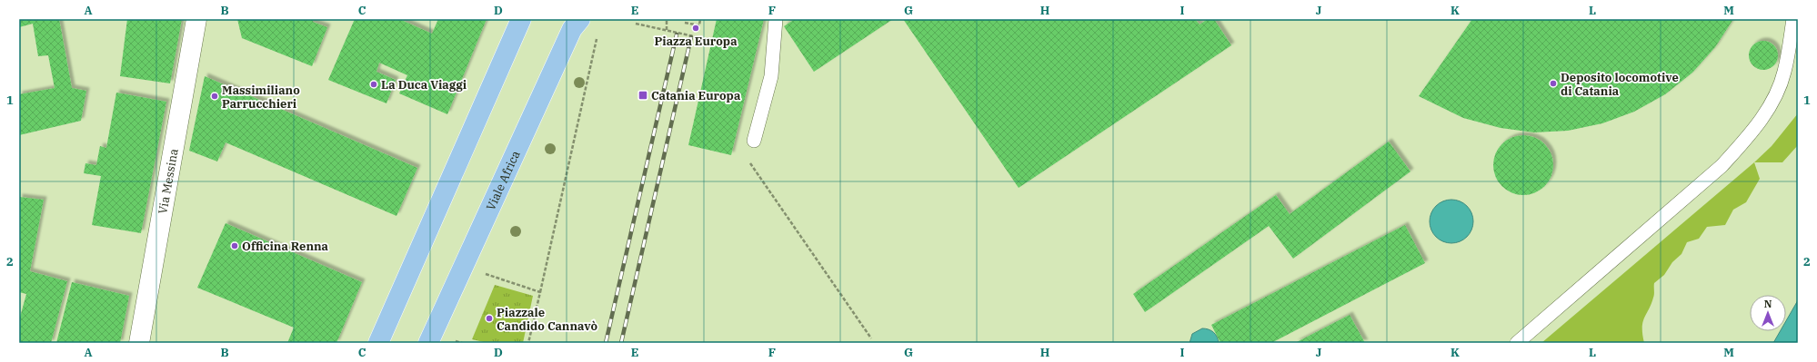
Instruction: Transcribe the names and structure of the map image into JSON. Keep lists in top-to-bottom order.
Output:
{
  "streets": {
    "main road": ["Viale Africa"],
    "street": ["Via Messina"]
  },
  "places": {
    "other": [
      "Piazza Europa",
      "Deposito locomotive di Catania",
      "La Duca Viaggi",
      "Massimiliano Parrucchieri",
      "Officina Renna",
      "Piazzale Candido Cannavò"
    ],
    "transit": ["Catania Europa"]
  },
  "north": "top",
  "grid": {
    "columns": [
      "A",
      "B",
      "C",
      "D",
      "E",
      "F",
      "G",
      "H",
      "I",
      "J",
      "K",
      "L",
      "M"
    ],
    "rows": ["1", "2"]
  }
}
